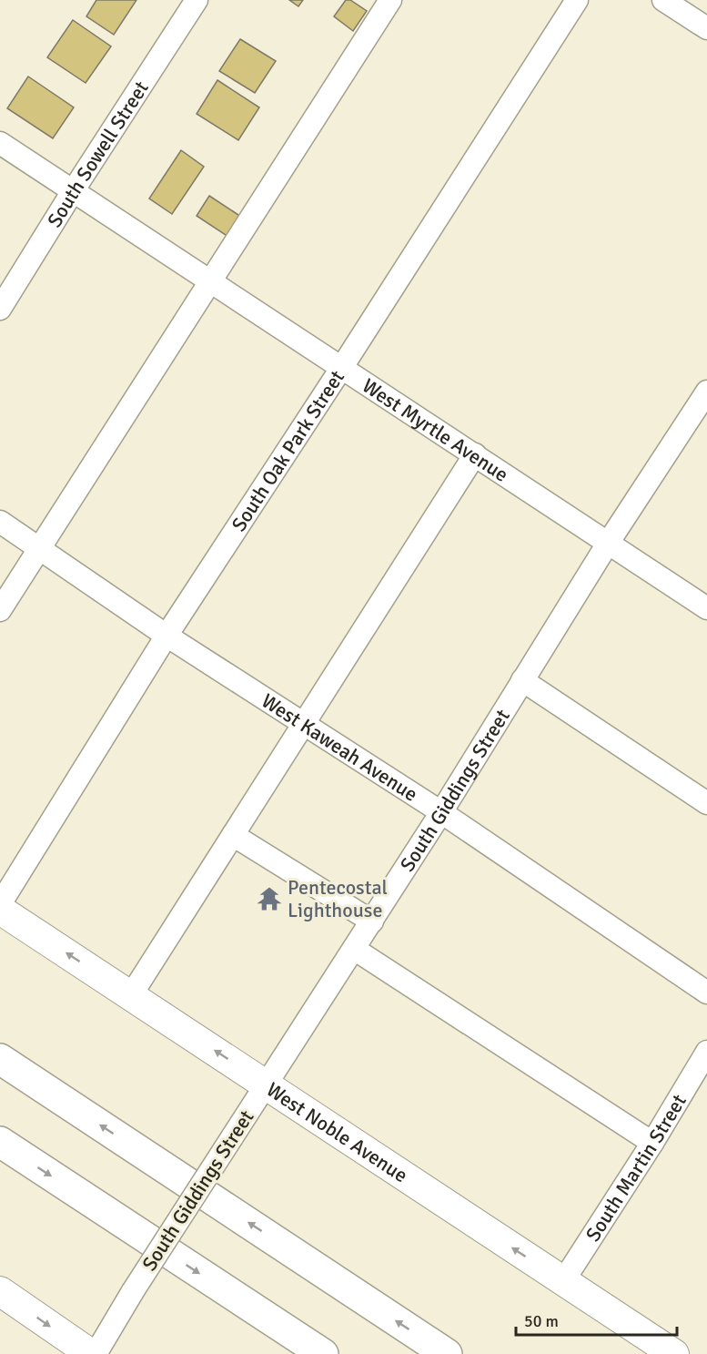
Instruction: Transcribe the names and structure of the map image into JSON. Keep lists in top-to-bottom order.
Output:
{
  "streets": {
    "main road": ["West Noble Avenue"],
    "street": [
      "South Sowell Street",
      "West Myrtle Avenue",
      "South Oak Park Street",
      "West Kaweah Avenue",
      "South Giddings Street",
      "South Martin Street"
    ]
  },
  "crossings": [
    ["South Sowell Street", "West Myrtle Avenue"],
    ["West Myrtle Avenue", "South Oak Park Street"],
    ["West Myrtle Avenue", "South Giddings Street"],
    ["South Oak Park Street", "West Kaweah Avenue"],
    ["West Kaweah Avenue", "South Giddings Street"],
    ["South Giddings Street", "West Noble Avenue"],
    ["West Noble Avenue", "South Martin Street"]
  ],
  "one_way": ["West Noble Avenue"],
  "places": {
    "temple": ["Pentecostal Lighthouse"]
  },
  "scale_bar": "50 m"
}
